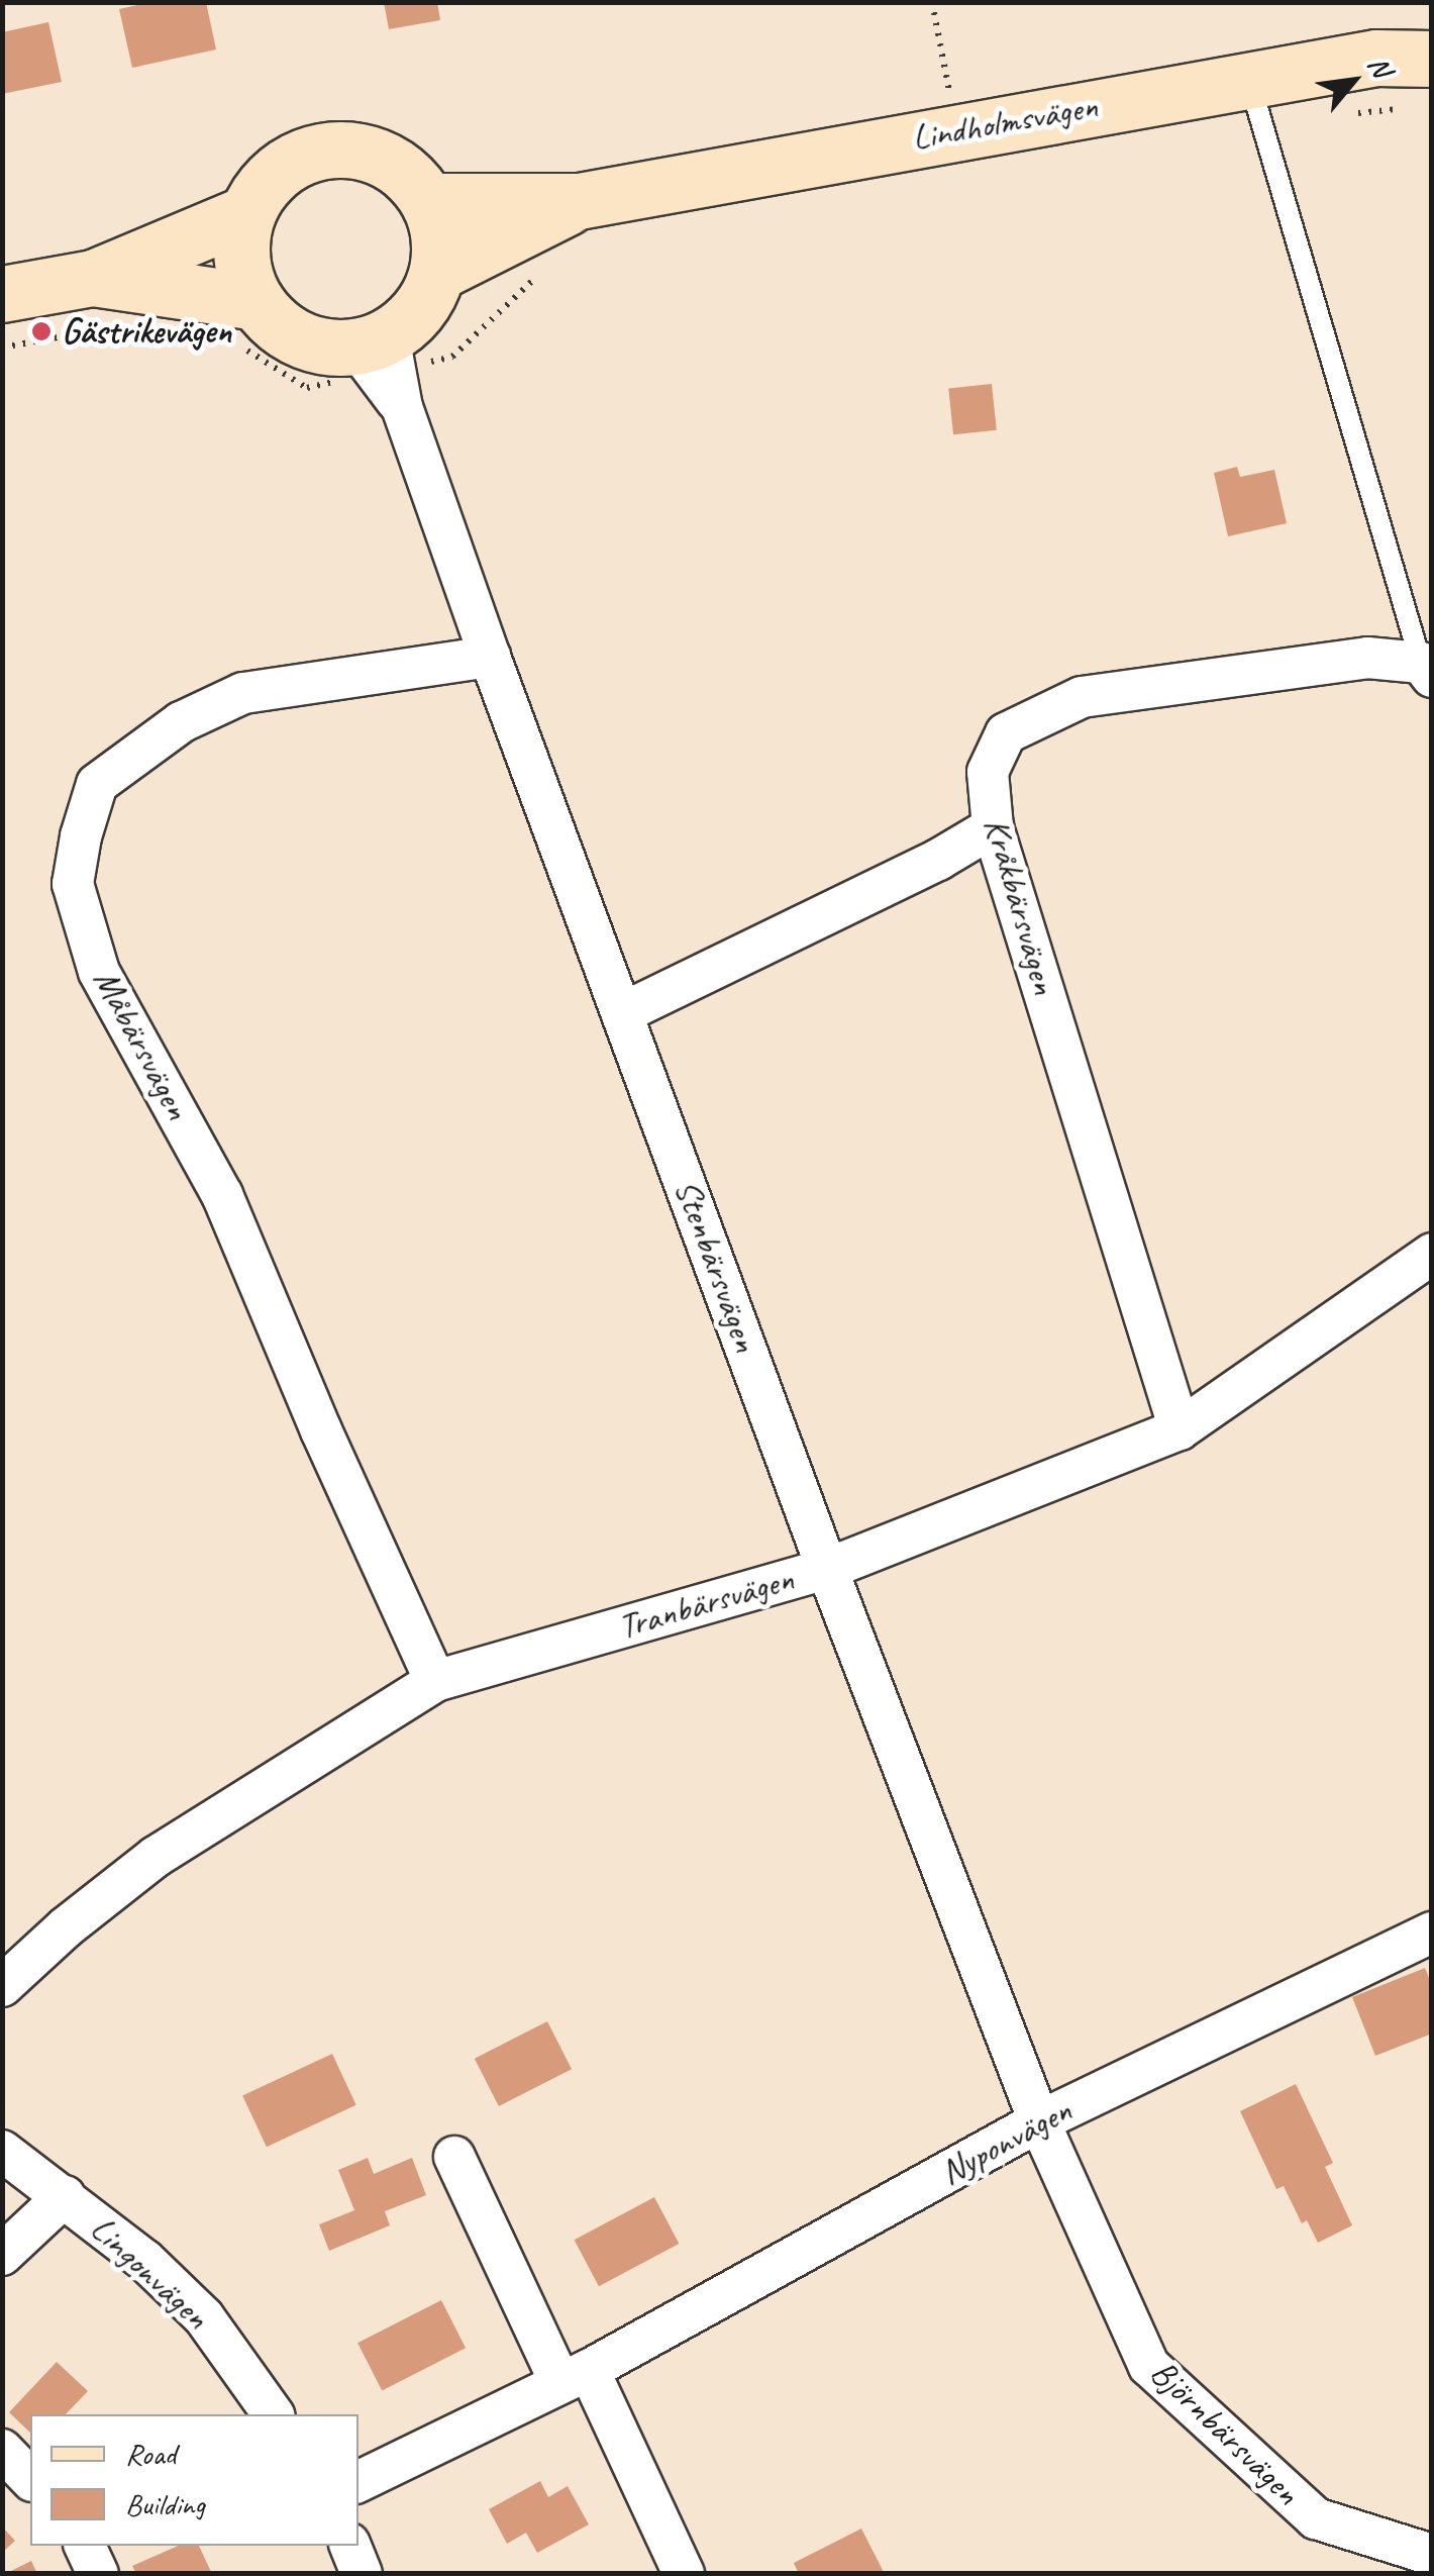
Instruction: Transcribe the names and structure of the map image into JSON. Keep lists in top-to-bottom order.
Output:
{
  "streets": {
    "main road": ["Lindholmsvägen"],
    "street": [
      "Kråkbärsvägen",
      "Måbärsvägen",
      "Stenbärsvägen",
      "Tranbärsvägen",
      "Nyponvägen",
      "Lingonvägen",
      "Björnbärsvägen"
    ]
  },
  "crossings": [
    ["Lindholmsvägen", "Stenbärsvägen"],
    ["Kråkbärsvägen", "Tranbärsvägen"],
    ["Måbärsvägen", "Stenbärsvägen"],
    ["Måbärsvägen", "Tranbärsvägen"],
    ["Stenbärsvägen", "Tranbärsvägen"],
    ["Stenbärsvägen", "Nyponvägen"],
    ["Stenbärsvägen", "Björnbärsvägen"],
    ["Nyponvägen", "Björnbärsvägen"]
  ],
  "places": ["Gästrikevägen"],
  "legend": ["Road", "Building"],
  "north": "top right"
}
